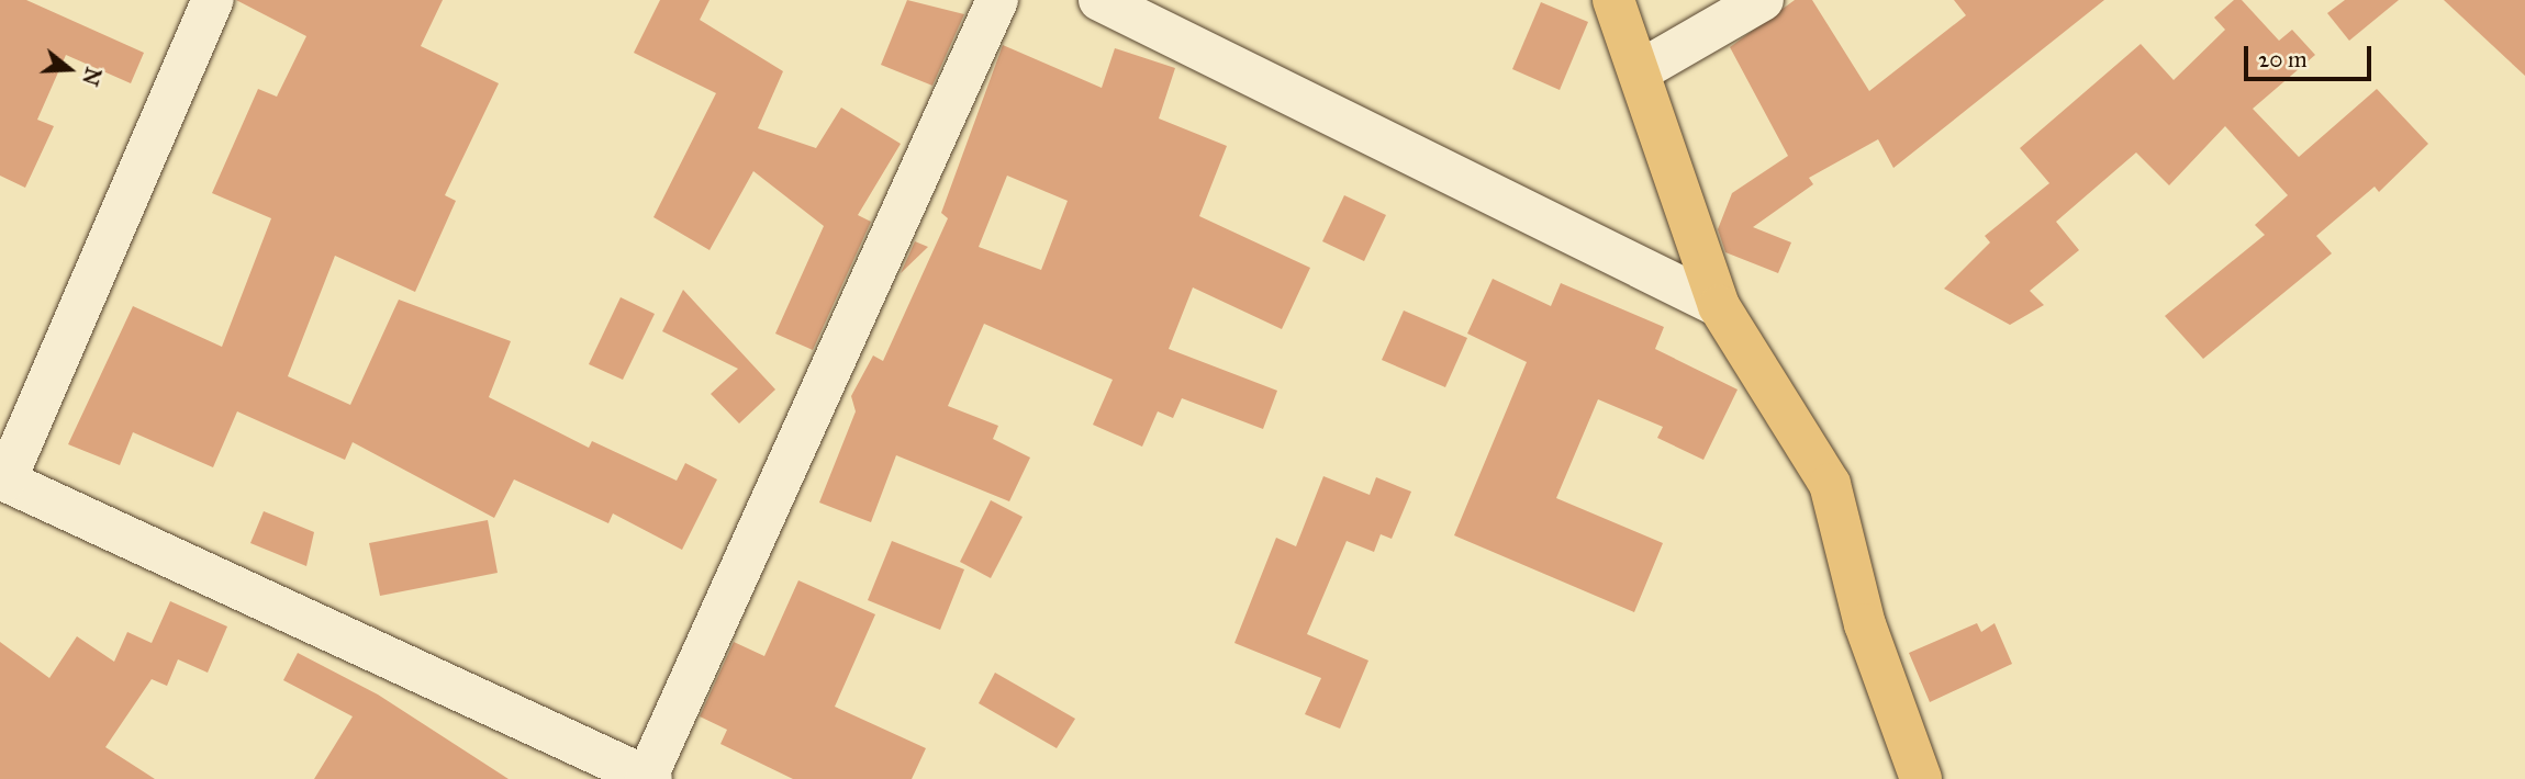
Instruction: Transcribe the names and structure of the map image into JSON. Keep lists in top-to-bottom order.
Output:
{
  "scale_bar": "20 m",
  "north": "right"
}
